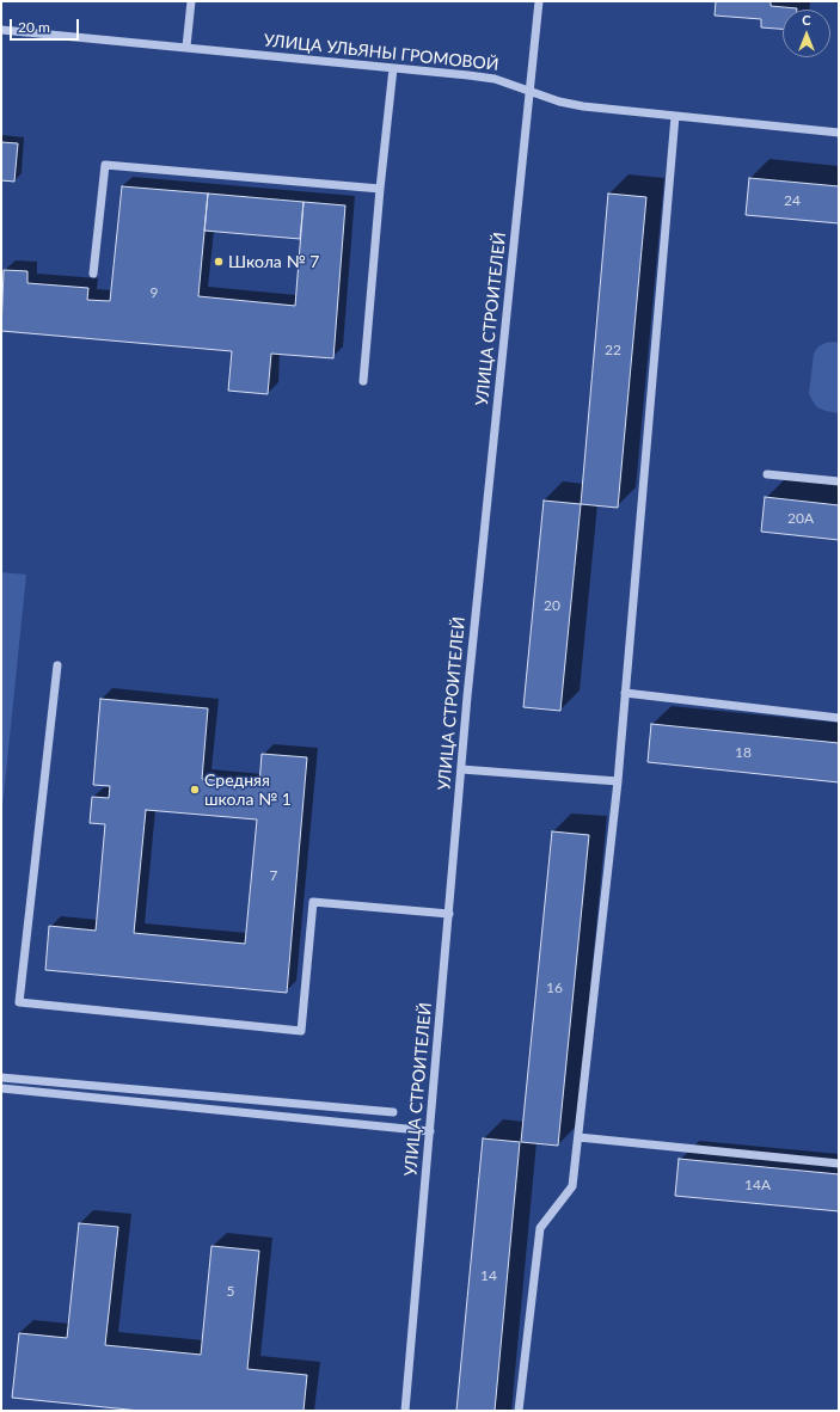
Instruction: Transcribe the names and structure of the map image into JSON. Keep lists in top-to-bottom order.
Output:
{
  "streets": {
    "street": ["УЛИЦА УЛЬЯНЫ ГРОМОВОЙ", "УЛИЦА СТРОИТЕЛЕЙ"]
  },
  "crossings": [
    ["УЛИЦА УЛЬЯНЫ ГРОМОВОЙ", "УЛИЦА СТРОИТЕЛЕЙ"]
  ],
  "places": ["Школа № 7", "Средняя школа № 1"],
  "house_numbers": [
    "24",
    "9",
    "22",
    "20А",
    "20",
    "18",
    "7",
    "16",
    "14А",
    "14",
    "5"
  ],
  "scale_bar": "20 m",
  "north": "top"
}
